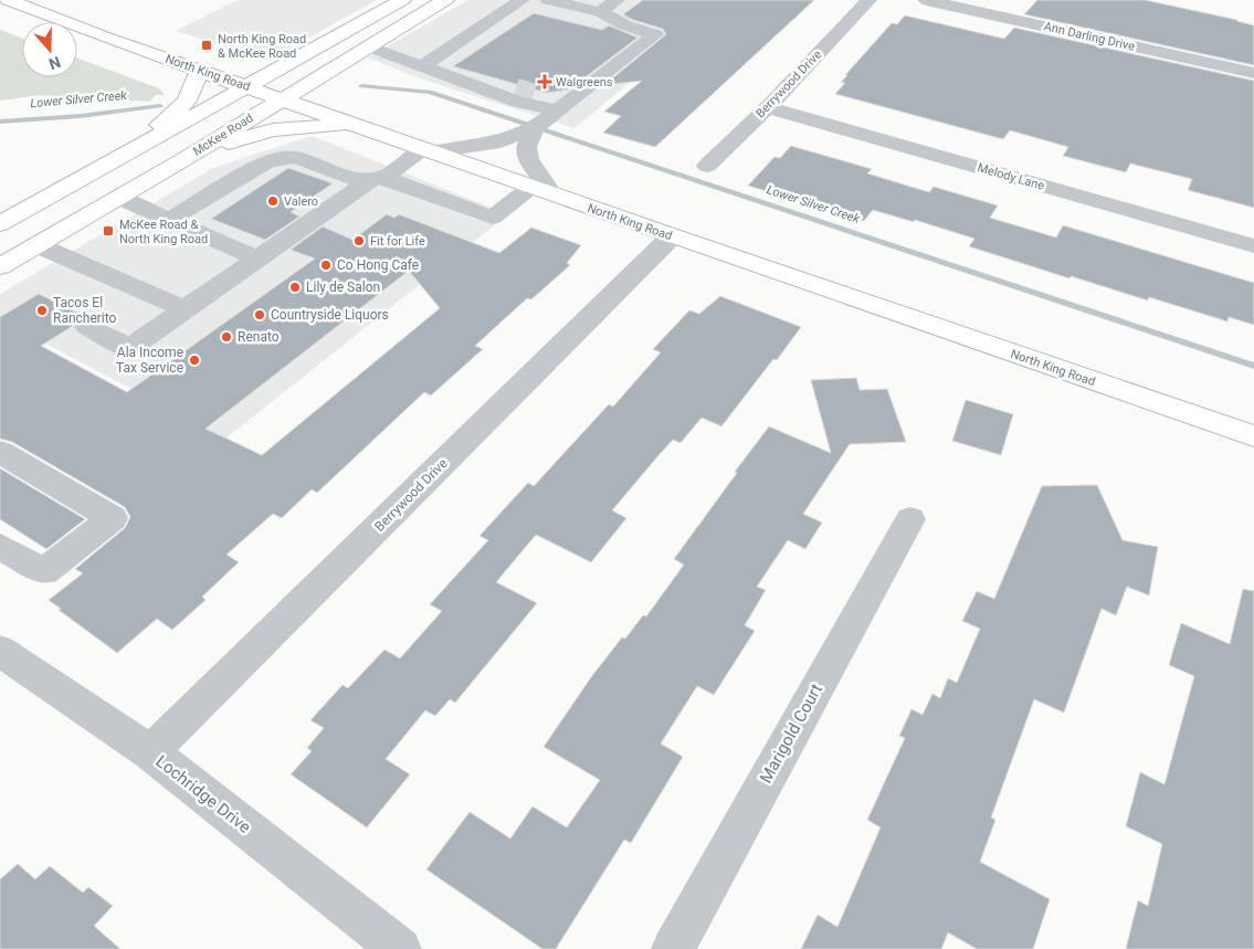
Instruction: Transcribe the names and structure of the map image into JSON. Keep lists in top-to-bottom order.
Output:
{
  "streets": {
    "main road": ["North King Road", "McKee Road"],
    "street": [
      "Ann Darling Drive",
      "Berrywood Drive",
      "Melody Lane",
      "Marigold Court",
      "Lochridge Drive"
    ]
  },
  "crossings": [
    ["North King Road", "Berrywood Drive"],
    ["North King Road", "McKee Road"],
    ["Berrywood Drive", "Melody Lane"],
    ["Berrywood Drive", "Lochridge Drive"]
  ],
  "water": ["Lower Silver Creek"],
  "places": {
    "transit": ["North King Road & McKee Road", "McKee Road & North King Road"],
    "health": ["Walgreens"],
    "other": [
      "Valero",
      "Fit for Life",
      "Co Hong Cafe",
      "Lily de Salon",
      "Tacos El Rancherito",
      "Countryside Liquors",
      "Renato",
      "Ala Income Tax Service"
    ]
  },
  "north": "bottom"
}
